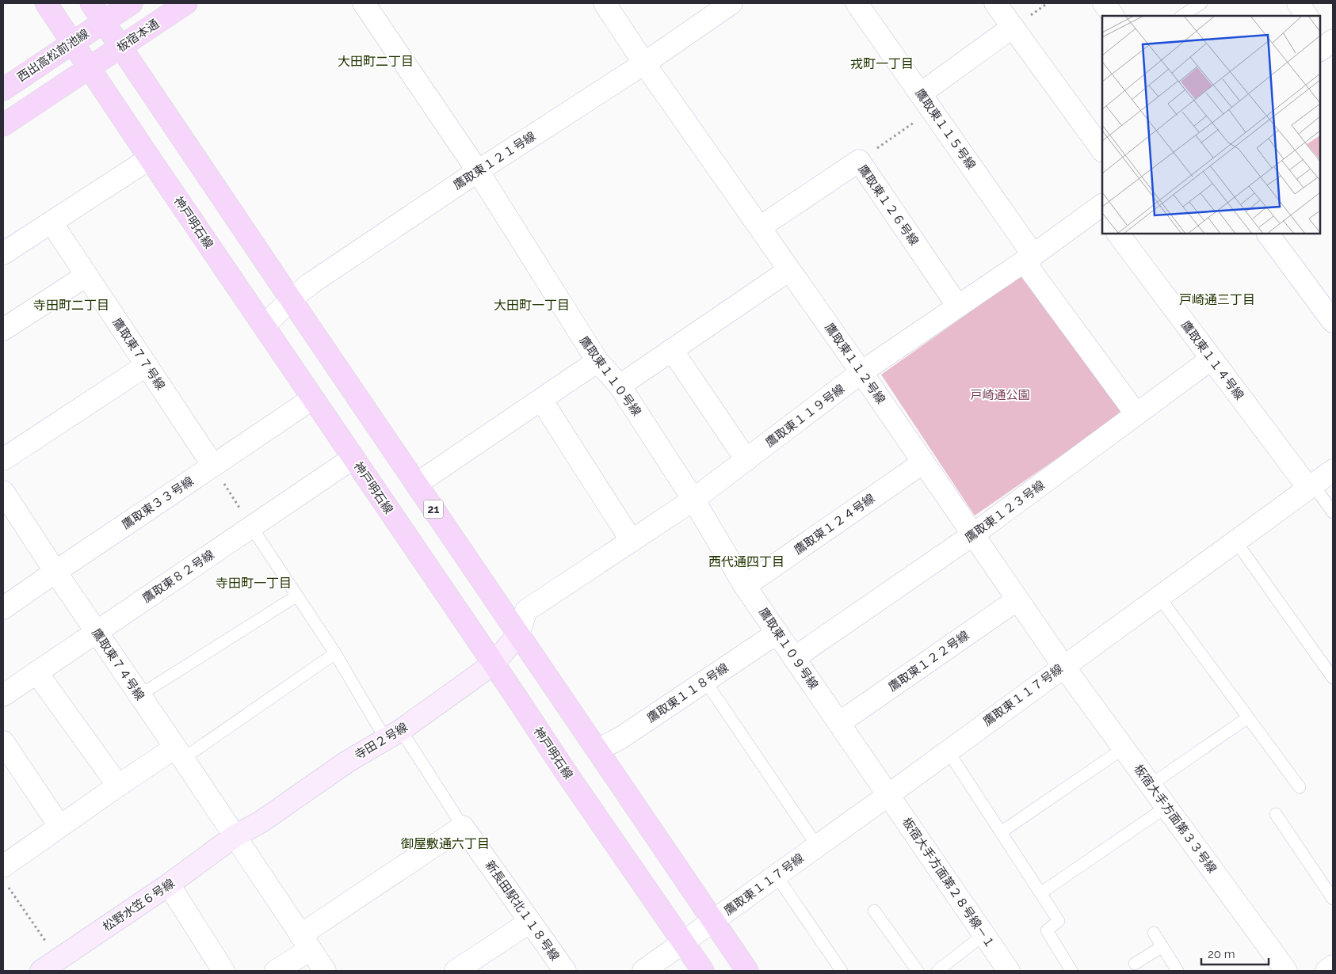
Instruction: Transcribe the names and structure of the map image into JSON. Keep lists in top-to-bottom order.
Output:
{
  "streets": {
    "main road": [
      "板宿本通",
      "西出高松前池線",
      "神戸明石線",
      "21"
    ],
    "street": [
      "鷹取東１１５号線",
      "鷹取東１２１号線",
      "鷹取東１２６号線",
      "鷹取東７７号線",
      "鷹取東１１４号線",
      "鷹取東１１２号線",
      "鷹取東１１０号線",
      "鷹取東１１９号線",
      "鷹取東３３号線",
      "鷹取東１２３号線",
      "鷹取東１２４号線",
      "鷹取東８２号線",
      "鷹取東１０９号線",
      "鷹取東１２２号線",
      "鷹取東７４号線",
      "鷹取東１１８号線",
      "鷹取東１１７号線",
      "寺田２号線",
      "板宿大手方面第３３号線",
      "板宿大手方面第２８号線－１",
      "松野水笠６号線",
      "新長田駅北１１８号線"
    ]
  },
  "crossings": [
    ["板宿本通", "神戸明石線"],
    ["板宿本通", "21"],
    ["西出高松前池線", "神戸明石線"],
    ["西出高松前池線", "21"],
    ["鷹取東１１５号線", "鷹取東１１９号線"],
    ["鷹取東１１５号線", "鷹取東１２３号線"],
    ["鷹取東１２１号線", "神戸明石線"],
    ["鷹取東１２１号線", "鷹取東１１２号線"],
    ["鷹取東１２１号線", "鷹取東１１０号線"],
    ["鷹取東１２１号線", "21"],
    ["鷹取東１２６号線", "鷹取東１１２号線"],
    ["鷹取東１２６号線", "鷹取東１１９号線"],
    ["神戸明石線", "鷹取東３３号線"],
    ["神戸明石線", "鷹取東８２号線"],
    ["神戸明石線", "鷹取東１１７号線"],
    ["神戸明石線", "寺田２号線"],
    ["鷹取東７７号線", "鷹取東３３号線"],
    ["鷹取東１１４号線", "鷹取東１２３号線"],
    ["鷹取東１１４号線", "鷹取東１１７号線"],
    ["鷹取東１１２号線", "鷹取東１１９号線"],
    ["鷹取東１１２号線", "鷹取東１２３号線"],
    ["鷹取東１１２号線", "鷹取東１２４号線"],
    ["鷹取東１１２号線", "鷹取東１２２号線"],
    ["鷹取東１１２号線", "鷹取東１１７号線"],
    ["鷹取東１１２号線", "板宿大手方面第３３号線"],
    ["鷹取東１１０号線", "鷹取東１１９号線"],
    ["鷹取東１１０号線", "鷹取東１０９号線"],
    ["鷹取東１１９号線", "21"],
    ["鷹取東１１９号線", "鷹取東１０９号線"],
    ["鷹取東１１９号線", "寺田２号線"],
    ["鷹取東３３号線", "鷹取東７４号線"],
    ["21", "鷹取東１１８号線"],
    ["21", "鷹取東１１７号線"],
    ["21", "寺田２号線"],
    ["鷹取東１２３号線", "鷹取東１０９号線"],
    ["鷹取東１２４号線", "鷹取東１０９号線"],
    ["鷹取東８２号線", "鷹取東７４号線"],
    ["鷹取東８２号線", "新長田駅北１１８号線"],
    ["鷹取東１０９号線", "鷹取東１２２号線"],
    ["鷹取東１０９号線", "鷹取東１１８号線"],
    ["鷹取東１０９号線", "鷹取東１１７号線"],
    ["鷹取東１０９号線", "板宿大手方面第２８号線－１"],
    ["鷹取東７４号線", "寺田２号線"],
    ["鷹取東７４号線", "松野水笠６号線"],
    ["鷹取東１１７号線", "板宿大手方面第３３号線"],
    ["鷹取東１１７号線", "板宿大手方面第２８号線－１"],
    ["寺田２号線", "松野水笠６号線"],
    ["寺田２号線", "新長田駅北１１８号線"]
  ],
  "districts": [
    "大田町二丁目",
    "戎町一丁目",
    "戸崎通三丁目",
    "寺田町二丁目",
    "大田町一丁目",
    "西代通四丁目",
    "寺田町一丁目",
    "御屋敷通六丁目"
  ],
  "parks": ["戸崎通公園"],
  "scale_bar": "20 m"
}
